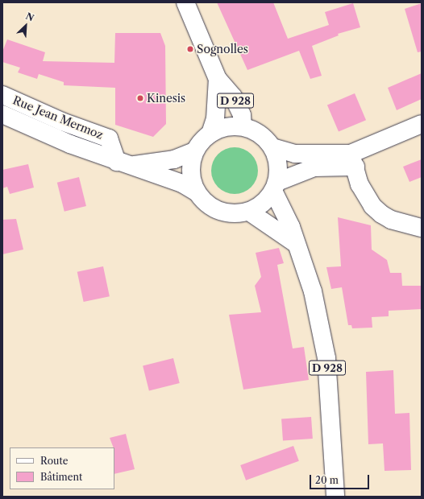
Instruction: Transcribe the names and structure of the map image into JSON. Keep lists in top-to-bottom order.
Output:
{
  "streets": {
    "main road": ["D 928", "Rue Jean Mermoz"]
  },
  "crossings": [
    ["D 928", "Rue Jean Mermoz"]
  ],
  "places": ["Sognolles", "Kinesis"],
  "legend": ["Route", "Bâtiment"],
  "scale_bar": "20 m",
  "north": "top right"
}
